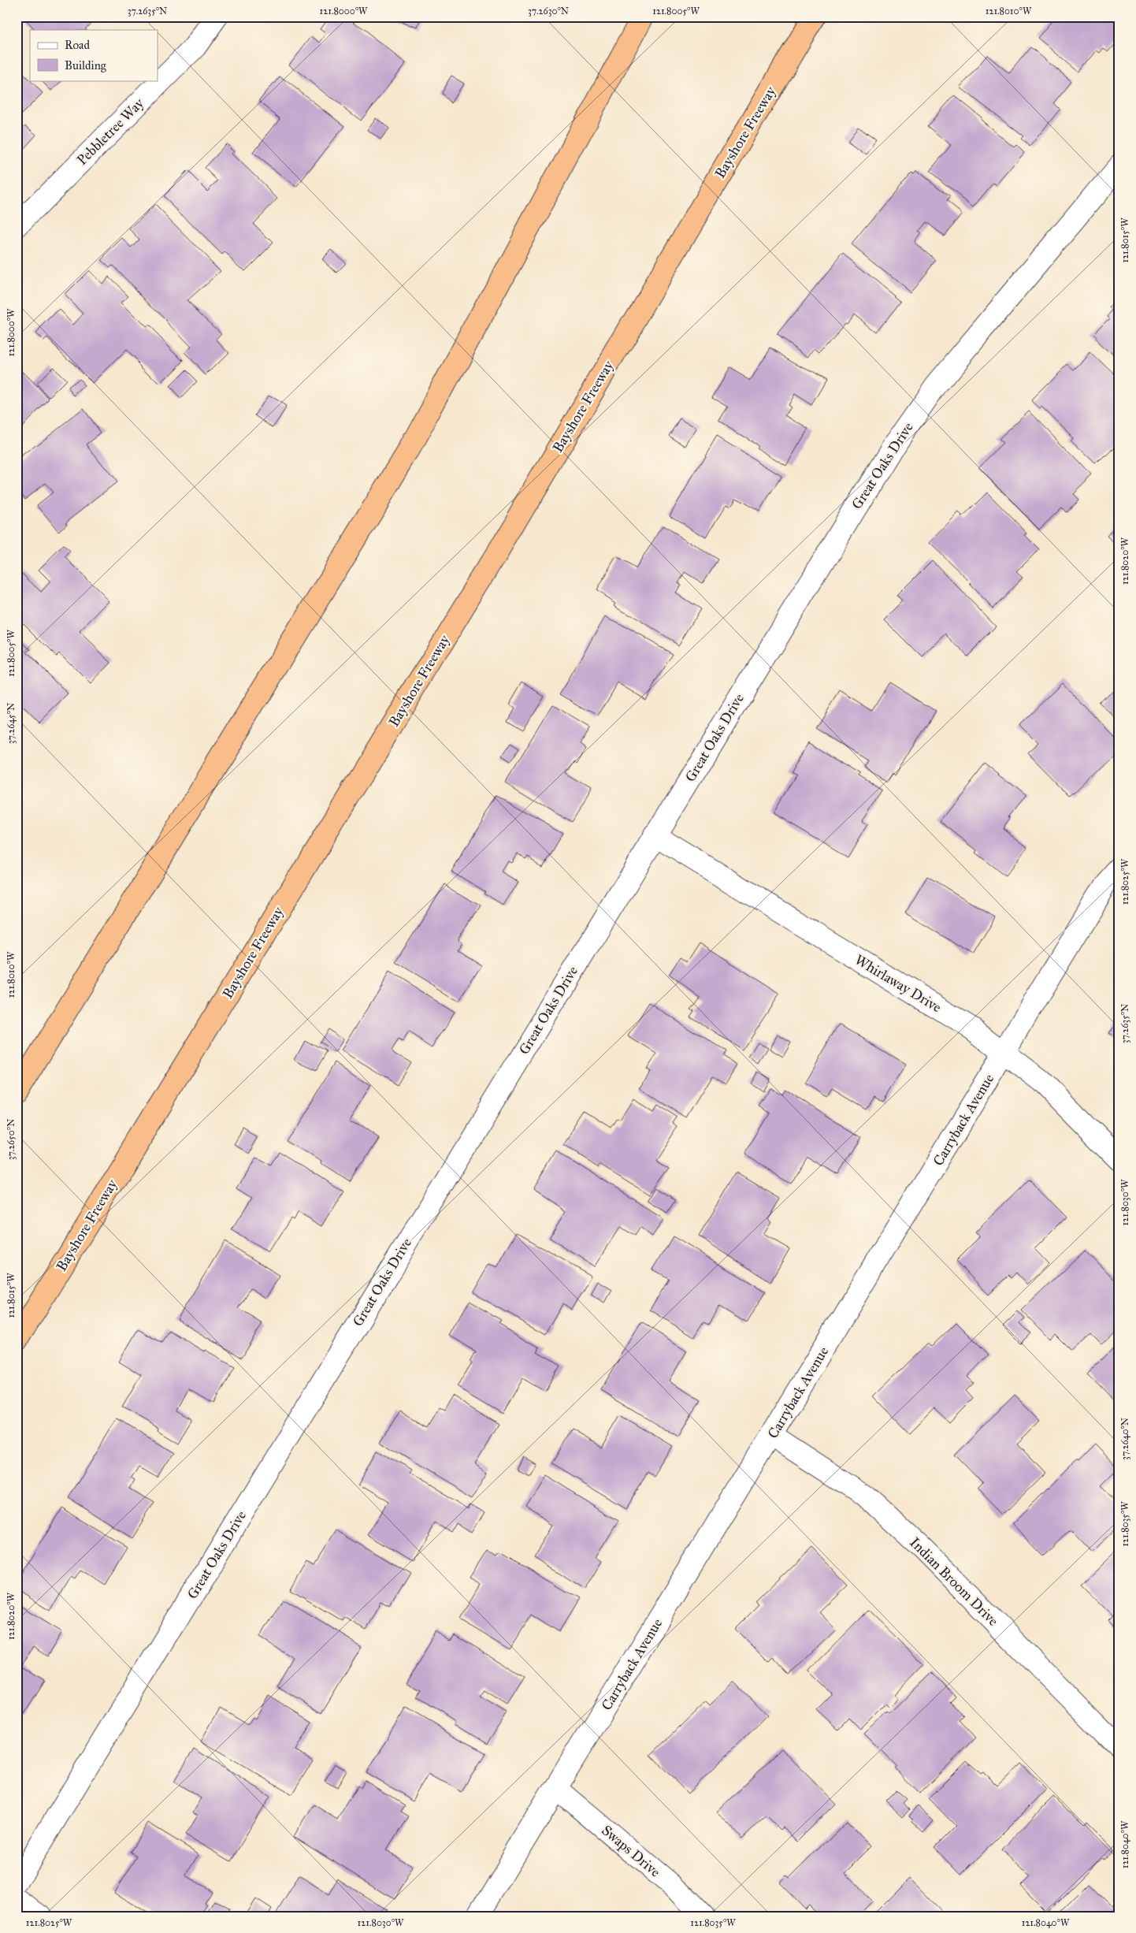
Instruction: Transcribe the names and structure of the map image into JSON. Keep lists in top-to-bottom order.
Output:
{
  "streets": {
    "highway": ["Bayshore Freeway"],
    "street": [
      "Pebbletree Way",
      "Great Oaks Drive",
      "Whirlaway Drive",
      "Carryback Avenue",
      "Indian Broom Drive",
      "Swaps Drive"
    ]
  },
  "crossings": [
    ["Great Oaks Drive", "Whirlaway Drive"],
    ["Whirlaway Drive", "Carryback Avenue"],
    ["Carryback Avenue", "Indian Broom Drive"],
    ["Carryback Avenue", "Swaps Drive"]
  ],
  "legend": ["Road", "Building"],
  "coordinates": [
    "37.2635°N",
    "121.8000°W",
    "37.2630°N",
    "121.8005°W",
    "121.8010°W",
    "121.8015°W",
    "121.8020°W",
    "37.2645°N",
    "121.8025°W",
    "37.2650°N",
    "121.8030°W",
    "37.2640°N",
    "121.8035°W",
    "121.8040°W"
  ]
}
